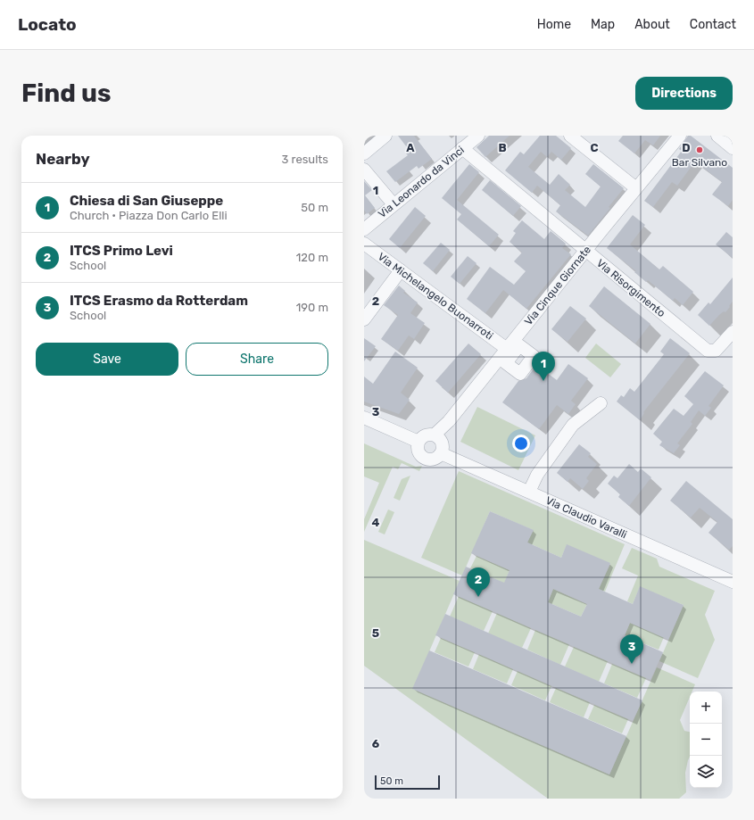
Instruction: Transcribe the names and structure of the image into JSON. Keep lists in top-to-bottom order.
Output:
{
  "streets": {
    "street": [
      "Via Leonardo da Vinci",
      "Via Cinque Giornate",
      "Via Risorgimento",
      "Via Michelangelo Buonarroti",
      "Via Claudio Varalli"
    ]
  },
  "crossings": [
    ["Via Leonardo da Vinci", "Via Risorgimento"],
    ["Via Cinque Giornate", "Via Risorgimento"],
    ["Via Cinque Giornate", "Via Michelangelo Buonarroti"],
    ["Via Cinque Giornate", "Via Claudio Varalli"]
  ],
  "places": ["Bar Silvano"],
  "scale_bar": "50 m",
  "page": {
    "header": "Locato",
    "nav": [
      "Home",
      "Map",
      "About",
      "Contact"
    ],
    "buttons": [
      "Directions",
      ["Save", "Share"]
    ],
    "title": "Find us",
    "heading": ["Nearby", "3 results"],
    "list": [
      {
        "mark": "1",
        "name": "Chiesa di San Giuseppe",
        "note": "Church · Piazza Don Carlo Elli",
        "value": "50 m"
      },
      {
        "mark": "2",
        "name": "ITCS Primo Levi",
        "note": "School",
        "value": "120 m"
      },
      {
        "mark": "3",
        "name": "ITCS Erasmo da Rotterdam",
        "note": "School",
        "value": "190 m"
      }
    ],
    "pins": ["1", "2", "3"],
    "map_buttons": ["+", "−"],
    "scale": "50 m"
  },
  "grid": {
    "columns": [
      "A",
      "B",
      "C",
      "D"
    ],
    "rows": [
      "1",
      "2",
      "3",
      "4",
      "5",
      "6"
    ]
  }
}
